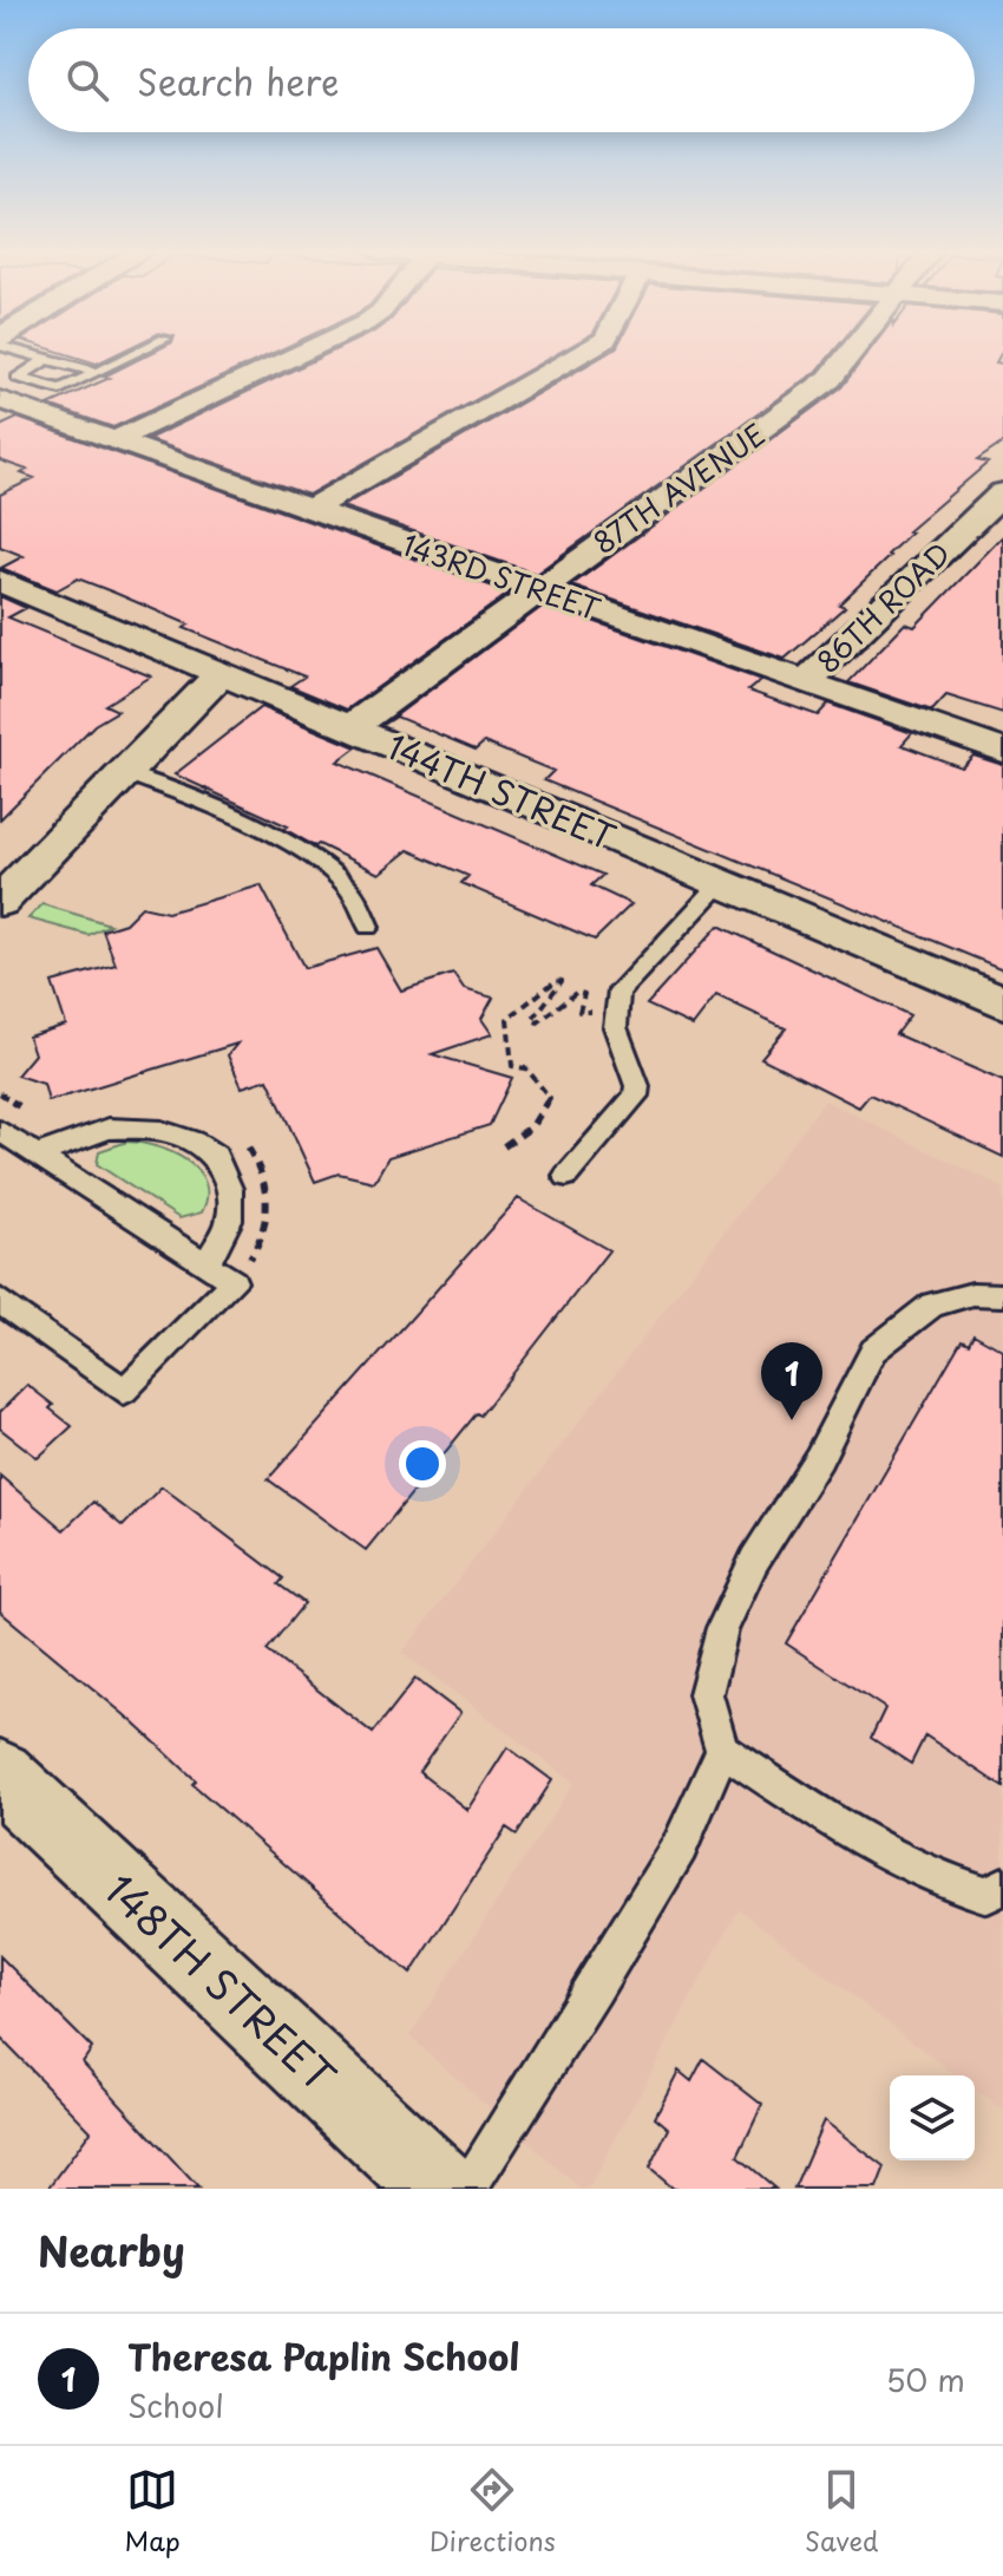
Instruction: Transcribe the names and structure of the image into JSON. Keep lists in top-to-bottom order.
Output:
{
  "streets": {
    "street": [
      "87TH AVENUE",
      "143RD STREET",
      "86TH ROAD",
      "144TH STREET",
      "148TH STREET"
    ]
  },
  "crossings": [
    ["87TH AVENUE", "143RD STREET"],
    ["87TH AVENUE", "144TH STREET"],
    ["143RD STREET", "86TH ROAD"]
  ],
  "page": {
    "search": "Search here",
    "pins": "1",
    "heading": "Nearby",
    "list": [
      {
        "mark": "1",
        "name": "Theresa Paplin School",
        "note": "School",
        "value": "50 m"
      }
    ],
    "nav": ["Map", "Directions", "Saved"]
  }
}
